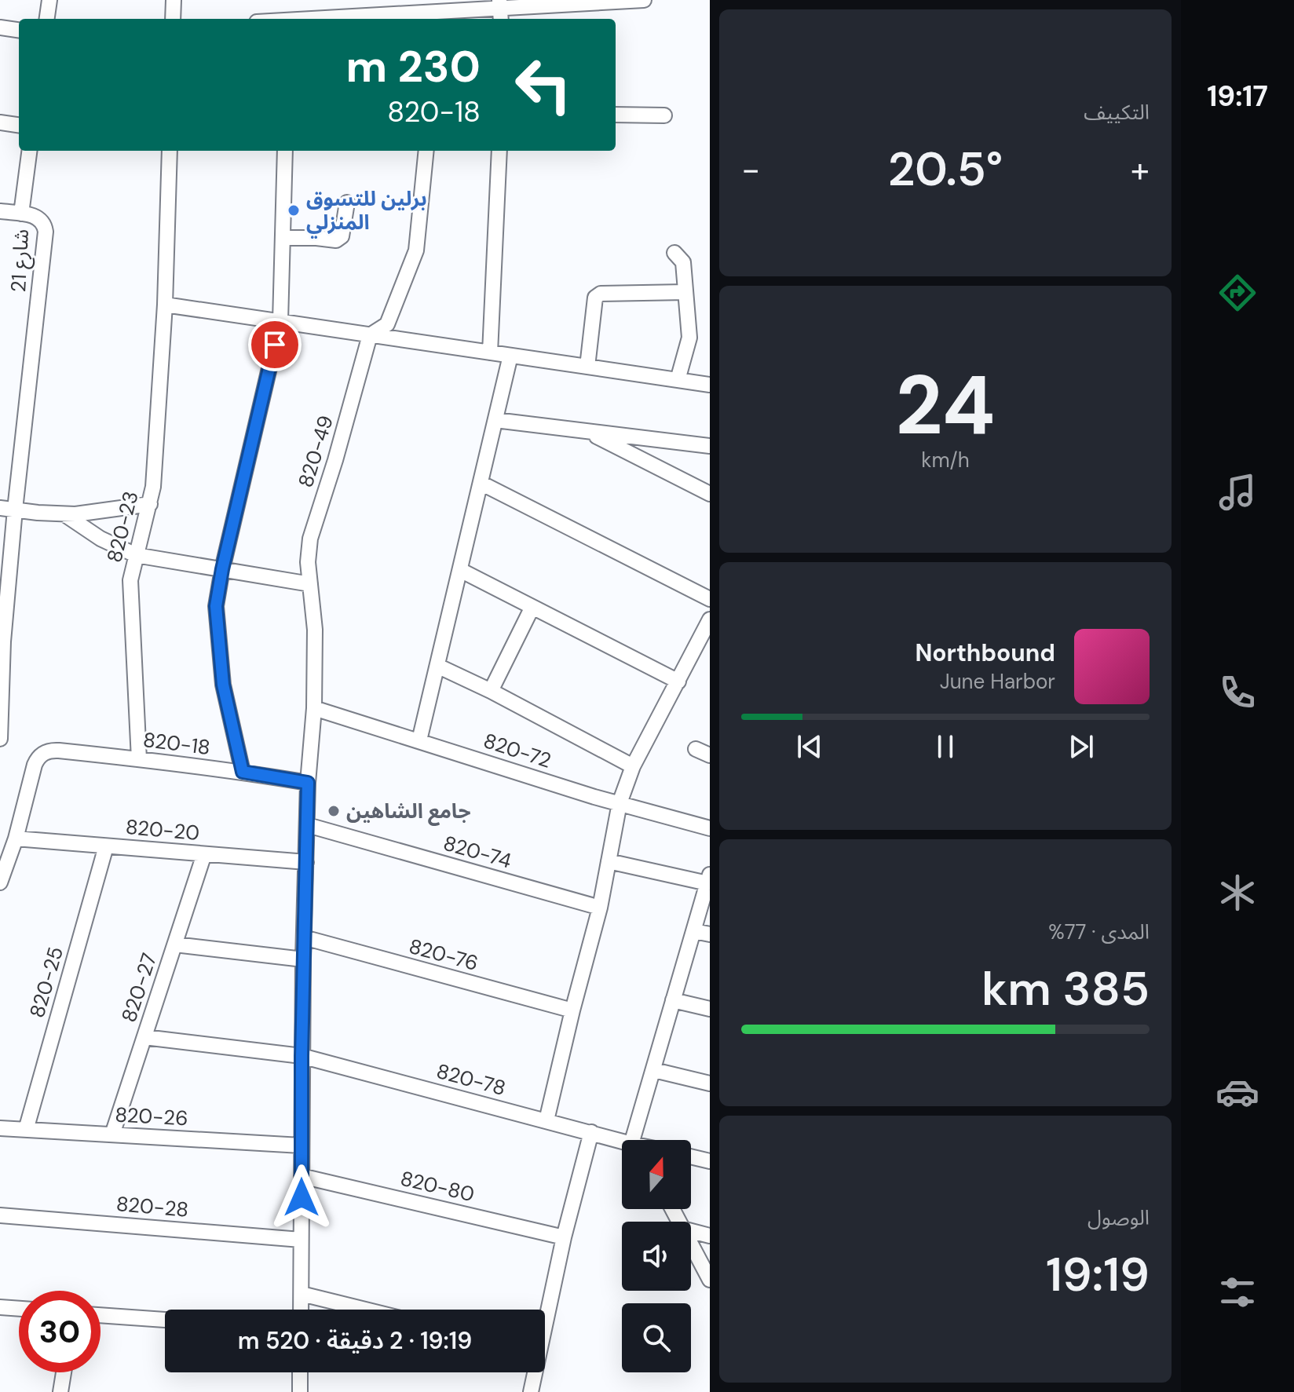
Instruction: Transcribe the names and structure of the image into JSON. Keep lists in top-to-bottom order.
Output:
{
  "streets": {
    "street": [
      "شارع 21",
      "820-49",
      "820-23",
      "820-18",
      "820-72",
      "820-20",
      "820-74",
      "820-76",
      "820-25",
      "820-27",
      "820-78",
      "820-26",
      "820-80",
      "820-28"
    ]
  },
  "crossings": [
    ["820-49", "820-18"],
    ["820-49", "820-72"],
    ["820-49", "820-20"],
    ["820-49", "820-74"],
    ["820-49", "820-76"],
    ["820-49", "820-78"],
    ["820-49", "820-26"],
    ["820-49", "820-80"],
    ["820-49", "820-28"],
    ["820-23", "820-18"],
    ["820-18", "820-20"],
    ["820-20", "820-25"],
    ["820-20", "820-27"],
    ["820-25", "820-26"],
    ["820-27", "820-78"],
    ["820-27", "820-26"]
  ],
  "places": ["برلين للتسوق المنزلي", "جامع الشاهين"],
  "north": "top",
  "page": {
    "tabs": "19:17",
    "tile": [
      "التكييف",
      ["24", "km/h"],
      ["المدى · 77%", "385 km"],
      ["الوصول", "19:19"]
    ],
    "turn": ["230 m", "820-18"],
    "heat": ["−", "20.5°", "+"],
    "song": ["Northbound", "June Harbor"],
    "limit": "30",
    "trip": "19:19 · 2 دقيقة · 520 m"
  }
}
